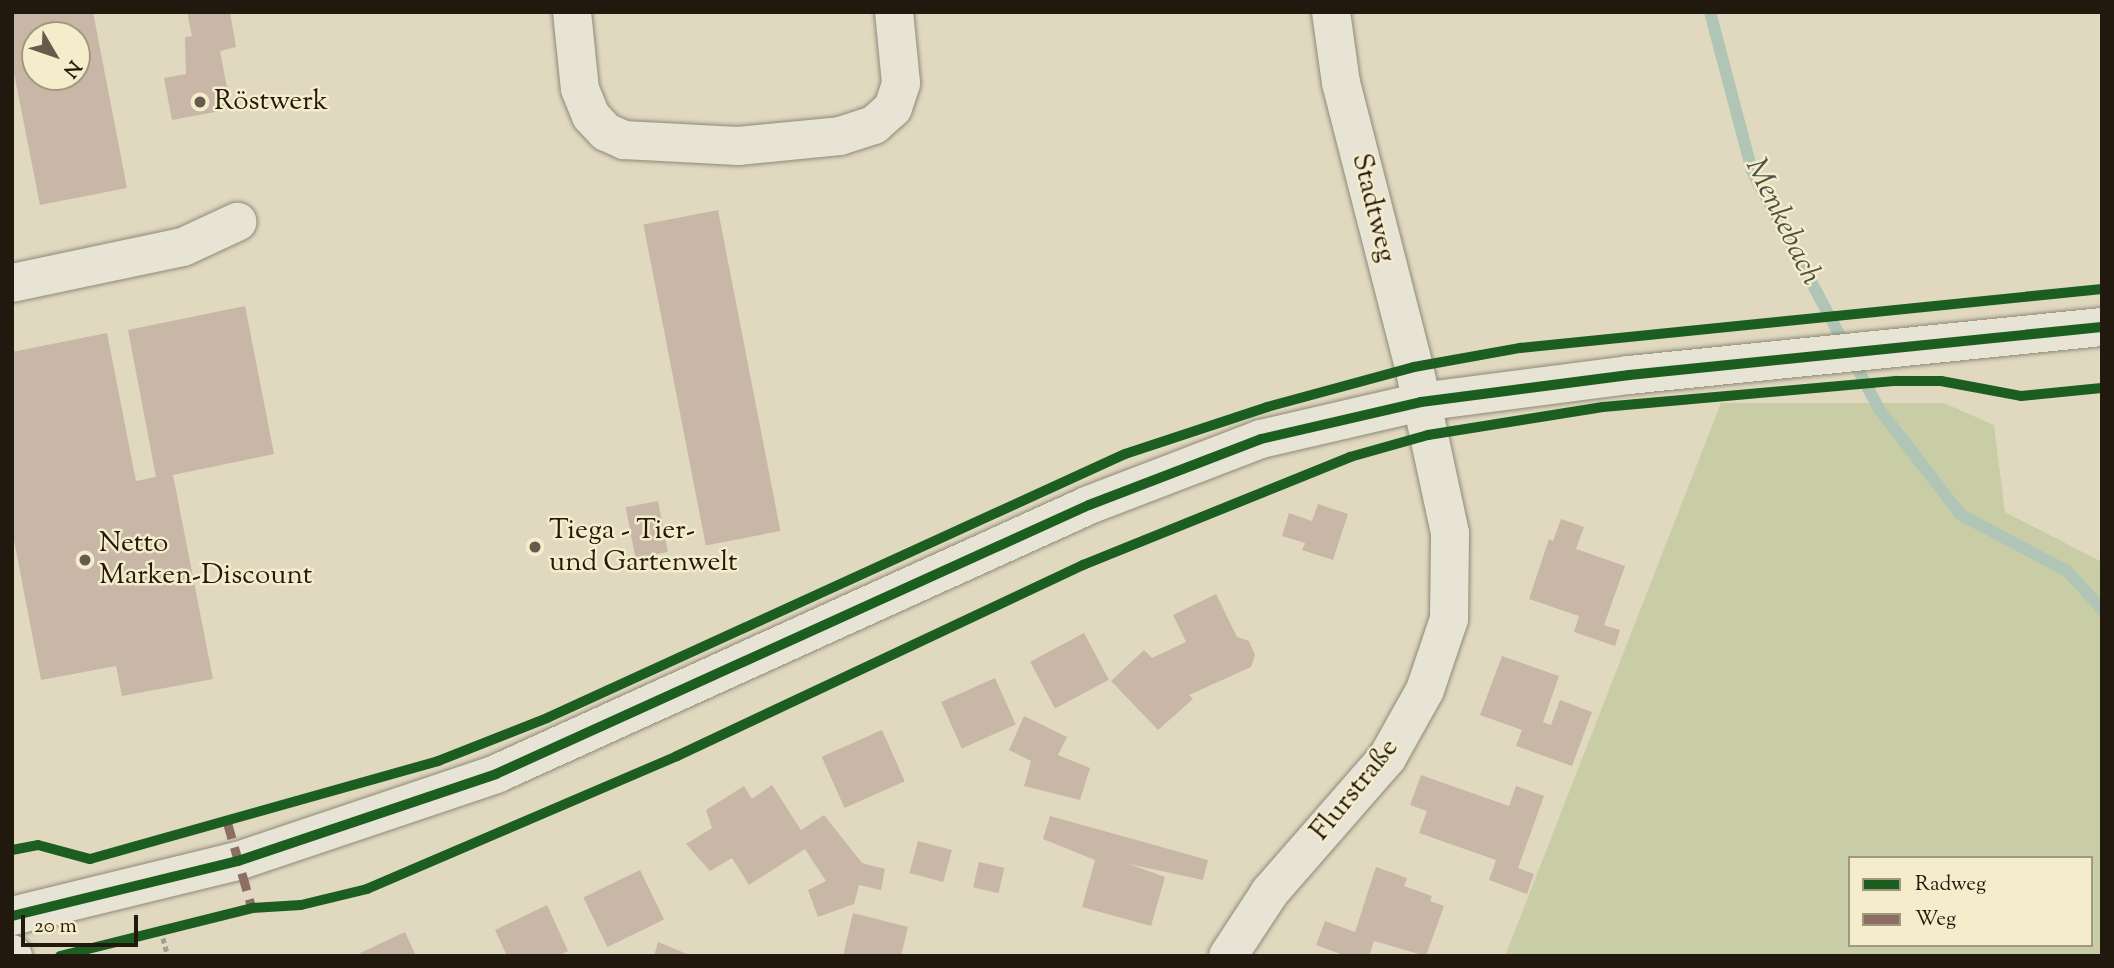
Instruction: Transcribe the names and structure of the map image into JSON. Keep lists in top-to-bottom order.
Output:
{
  "streets": {
    "street": ["Stadtweg", "Flurstraße"]
  },
  "crossings": [
    ["Stadtweg", "Flurstraße"]
  ],
  "water": ["Menkebach"],
  "places": ["Röstwerk", "Tiega - Tier- und Gartenwelt", "Netto Marken-Discount"],
  "legend": ["Radweg", "Weg"],
  "scale_bar": "20 m",
  "north": "bottom right"
}
